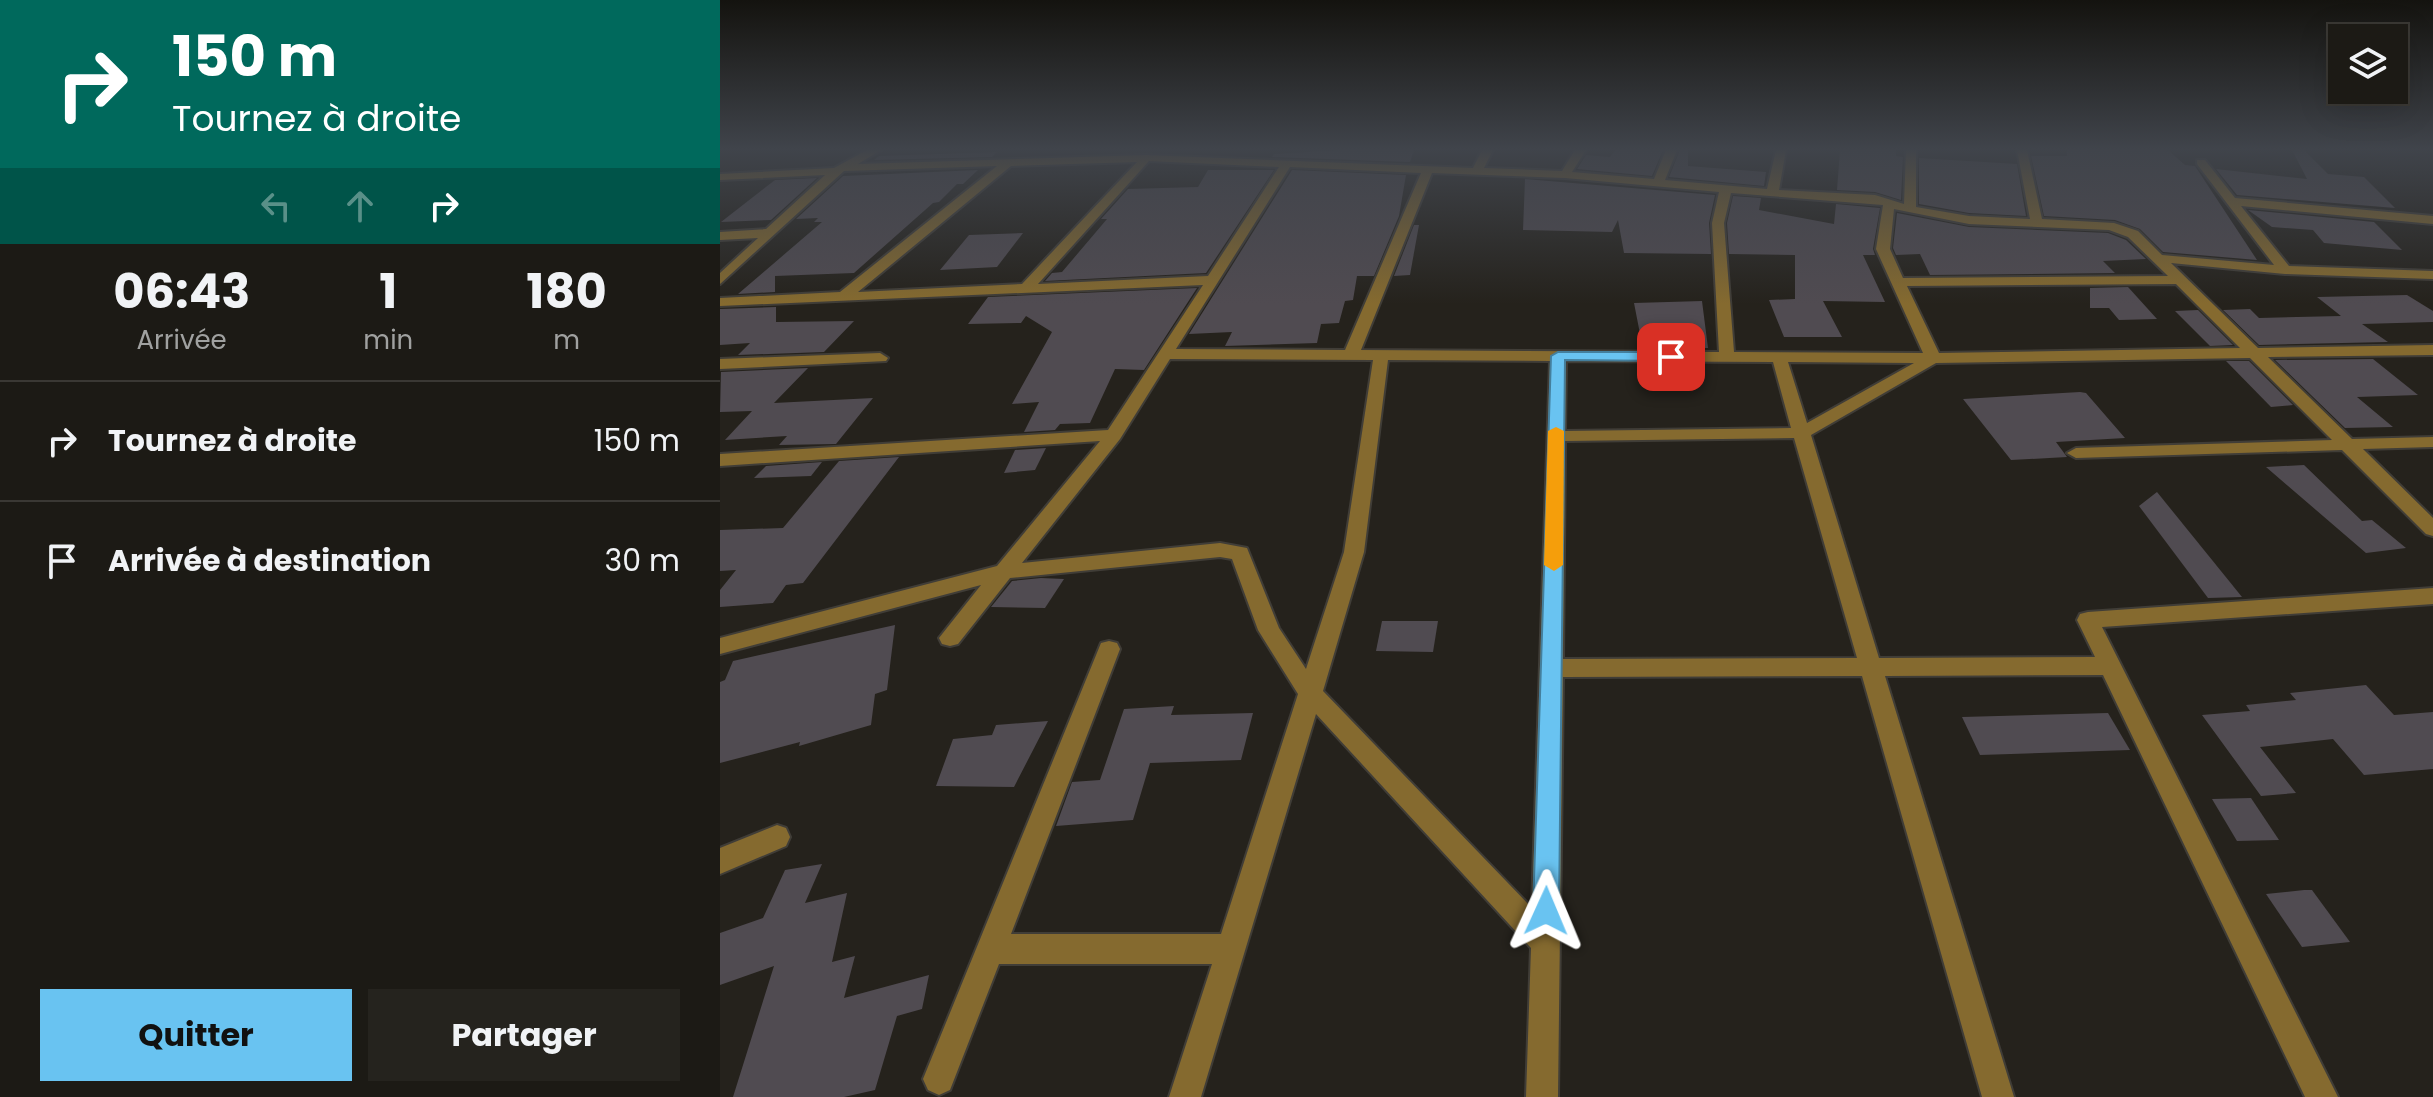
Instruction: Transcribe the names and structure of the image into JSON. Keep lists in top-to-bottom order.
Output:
{
  "page": {
    "turn": ["150 m", "Tournez à droite"],
    "eta": [
      "06:43",
      "Arrivée",
      "1",
      "min",
      "180",
      "m"
    ],
    "list": [
      {
        "name": "Tournez à droite",
        "value": "150 m"
      },
      {
        "name": "Arrivée à destination",
        "value": "30 m"
      }
    ],
    "buttons": ["Quitter", "Partager"]
  }
}
